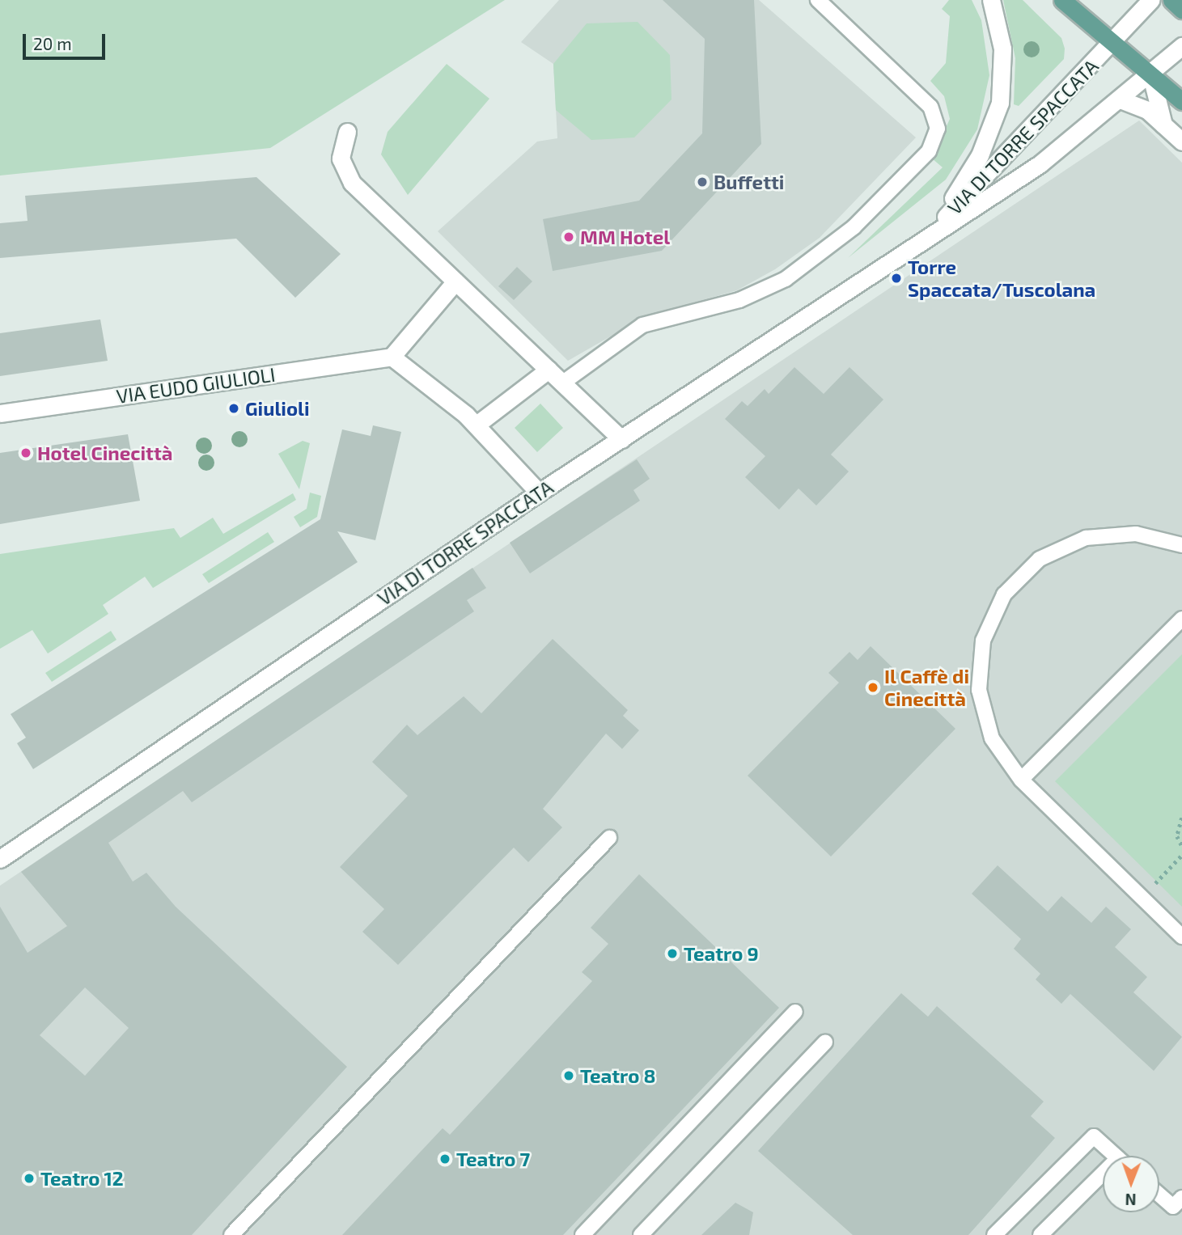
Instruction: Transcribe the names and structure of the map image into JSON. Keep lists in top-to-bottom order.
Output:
{
  "streets": {
    "street": ["VIA DI TORRE SPACCATA", "VIA EUDO GIULIOLI"]
  },
  "places": [
    "Buffetti",
    "MM Hotel",
    "Torre Spaccata/Tuscolana",
    "Giulioli",
    "Hotel Cinecittà",
    "Il Caffè di Cinecittà",
    "Teatro 9",
    "Teatro 8",
    "Teatro 7",
    "Teatro 12"
  ],
  "scale_bar": "20 m",
  "north": "bottom"
}
